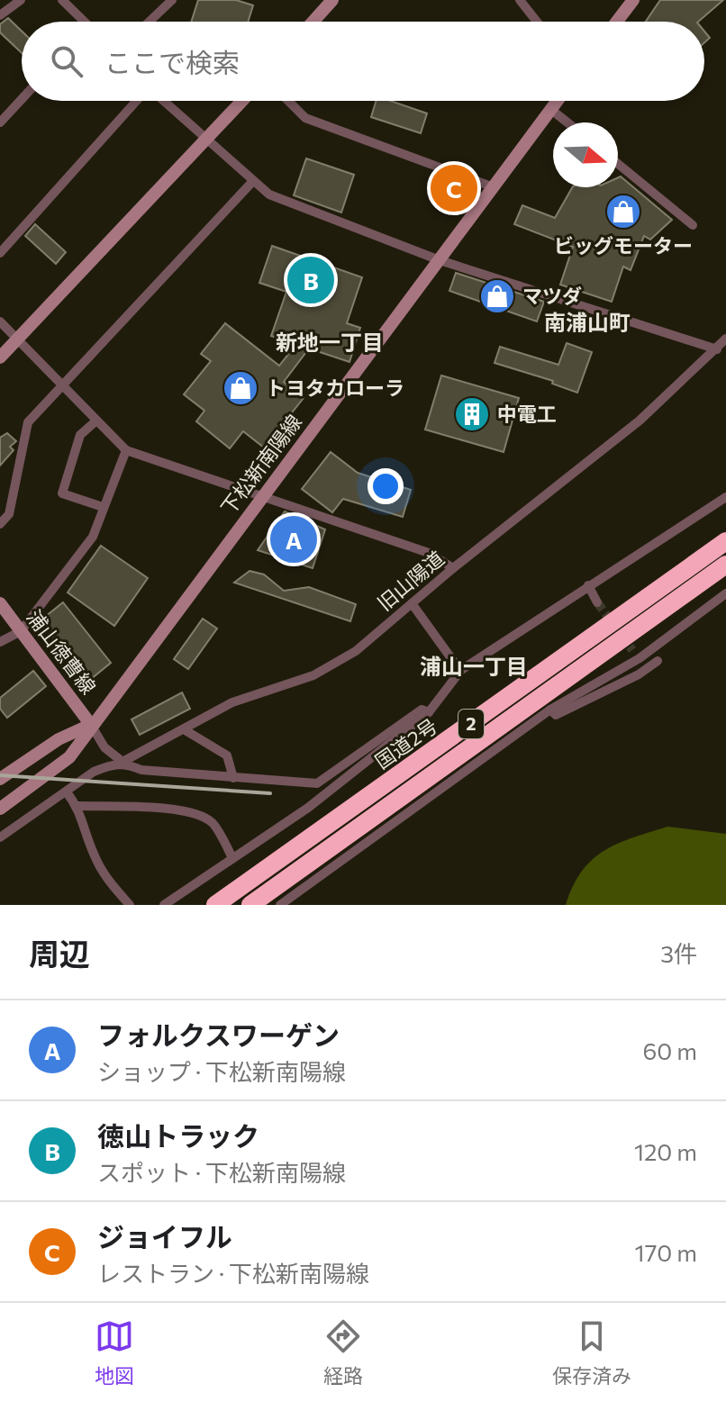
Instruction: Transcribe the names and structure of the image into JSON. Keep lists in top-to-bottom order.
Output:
{
  "streets": {
    "highway": ["2", "国道2号"],
    "main road": ["下松新南陽線", "浦山徳曹線"],
    "street": ["旧山陽道"]
  },
  "crossings": [
    ["下松新南陽線", "浦山徳曹線"]
  ],
  "districts": ["南浦山町", "新地一丁目", "浦山一丁目"],
  "places": {
    "shop": ["ビッグモーター", "マツダ", "トヨタカローラ"],
    "building": ["中電工"]
  },
  "north": "right",
  "page": {
    "search": "ここで検索",
    "pins": ["C", "B", "A"],
    "heading": ["周辺", "3件"],
    "list": [
      {
        "mark": "A",
        "name": "フォルクスワーゲン",
        "note": "ショップ · 下松新南陽線",
        "value": "60 m"
      },
      {
        "mark": "B",
        "name": "徳山トラック",
        "note": "スポット · 下松新南陽線",
        "value": "120 m"
      },
      {
        "mark": "C",
        "name": "ジョイフル",
        "note": "レストラン · 下松新南陽線",
        "value": "170 m"
      }
    ],
    "nav": ["地図", "経路", "保存済み"]
  }
}
